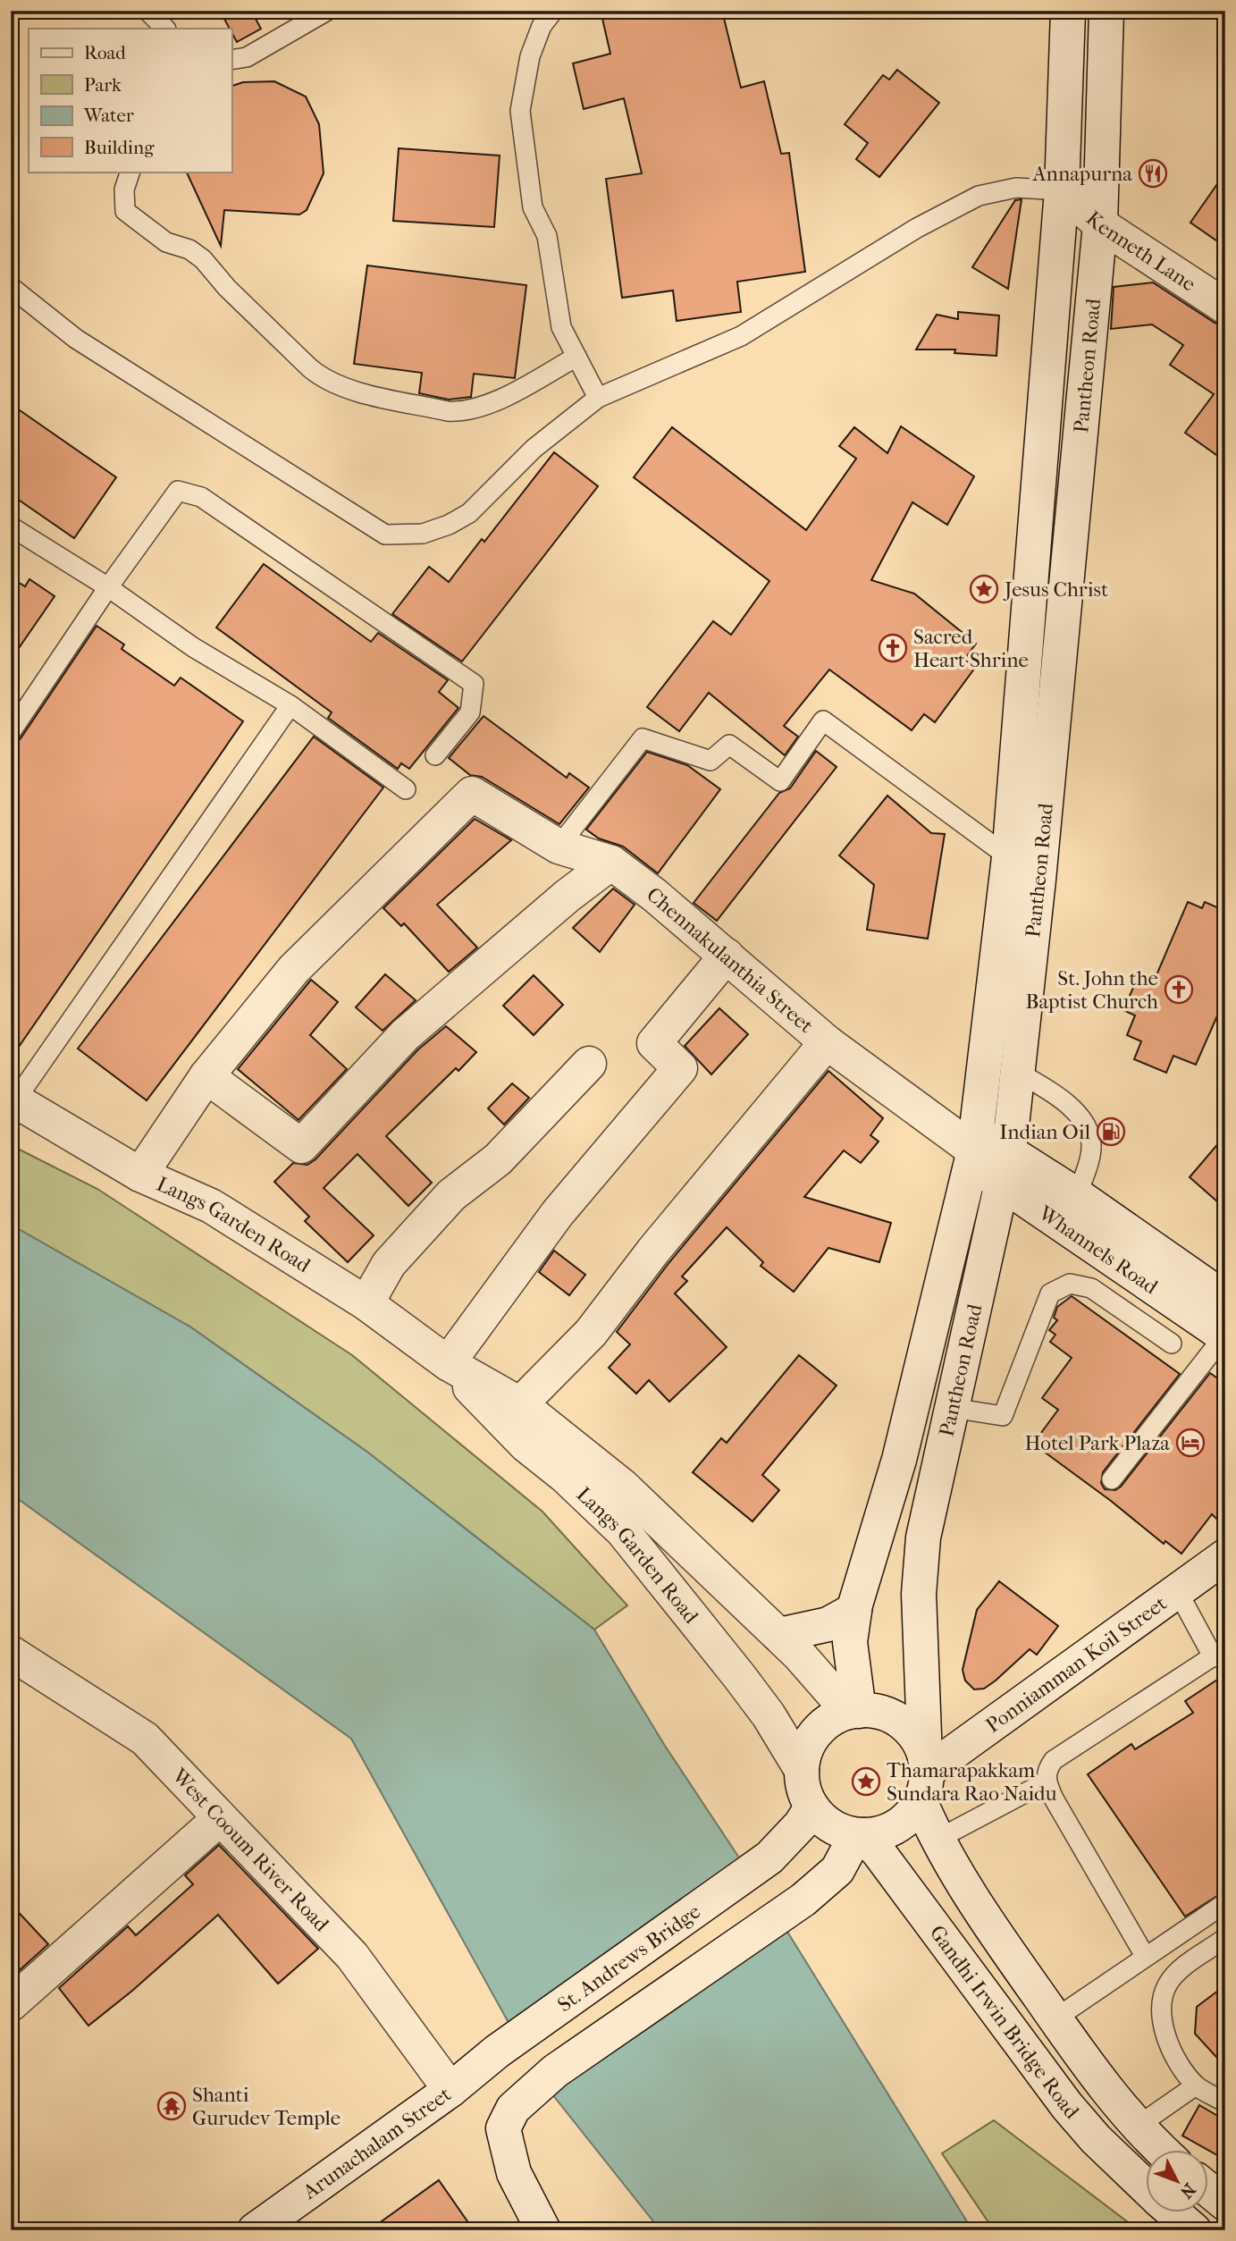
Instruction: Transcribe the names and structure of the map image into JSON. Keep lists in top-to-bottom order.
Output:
{
  "streets": {
    "main road": [
      "Kenneth Lane",
      "Pantheon Road",
      "Chennakulanthia Street",
      "Langs Garden Road",
      "Whannels Road",
      "Ponniamman Koil Street",
      "West Cooum River Road",
      "St. Andrews Bridge",
      "Gandhi Irwin Bridge Road",
      "Arunachalam Street"
    ]
  },
  "crossings": [
    ["Kenneth Lane", "Pantheon Road"],
    ["Pantheon Road", "Chennakulanthia Street"],
    ["Pantheon Road", "Langs Garden Road"],
    ["Pantheon Road", "Whannels Road"],
    ["Pantheon Road", "Ponniamman Koil Street"],
    ["Pantheon Road", "St. Andrews Bridge"],
    ["Pantheon Road", "Gandhi Irwin Bridge Road"],
    ["Chennakulanthia Street", "Whannels Road"],
    ["Langs Garden Road", "Ponniamman Koil Street"],
    ["Langs Garden Road", "St. Andrews Bridge"],
    ["Langs Garden Road", "Gandhi Irwin Bridge Road"],
    ["Ponniamman Koil Street", "St. Andrews Bridge"],
    ["Ponniamman Koil Street", "Gandhi Irwin Bridge Road"],
    ["West Cooum River Road", "Arunachalam Street"],
    ["St. Andrews Bridge", "Gandhi Irwin Bridge Road"],
    ["St. Andrews Bridge", "Arunachalam Street"]
  ],
  "places": {
    "restaurant": ["Annapurna"],
    "place": ["Jesus Christ", "Thamarapakkam Sundara Rao Naidu"],
    "church": ["Sacred Heart Shrine", "St. John the Baptist Church"],
    "fuel station": ["Indian Oil"],
    "hotel": ["Hotel Park Plaza"],
    "temple": ["Shanti Gurudev Temple"]
  },
  "legend": [
    "Road",
    "Park",
    "Water",
    "Building"
  ],
  "north": "bottom right"
}
